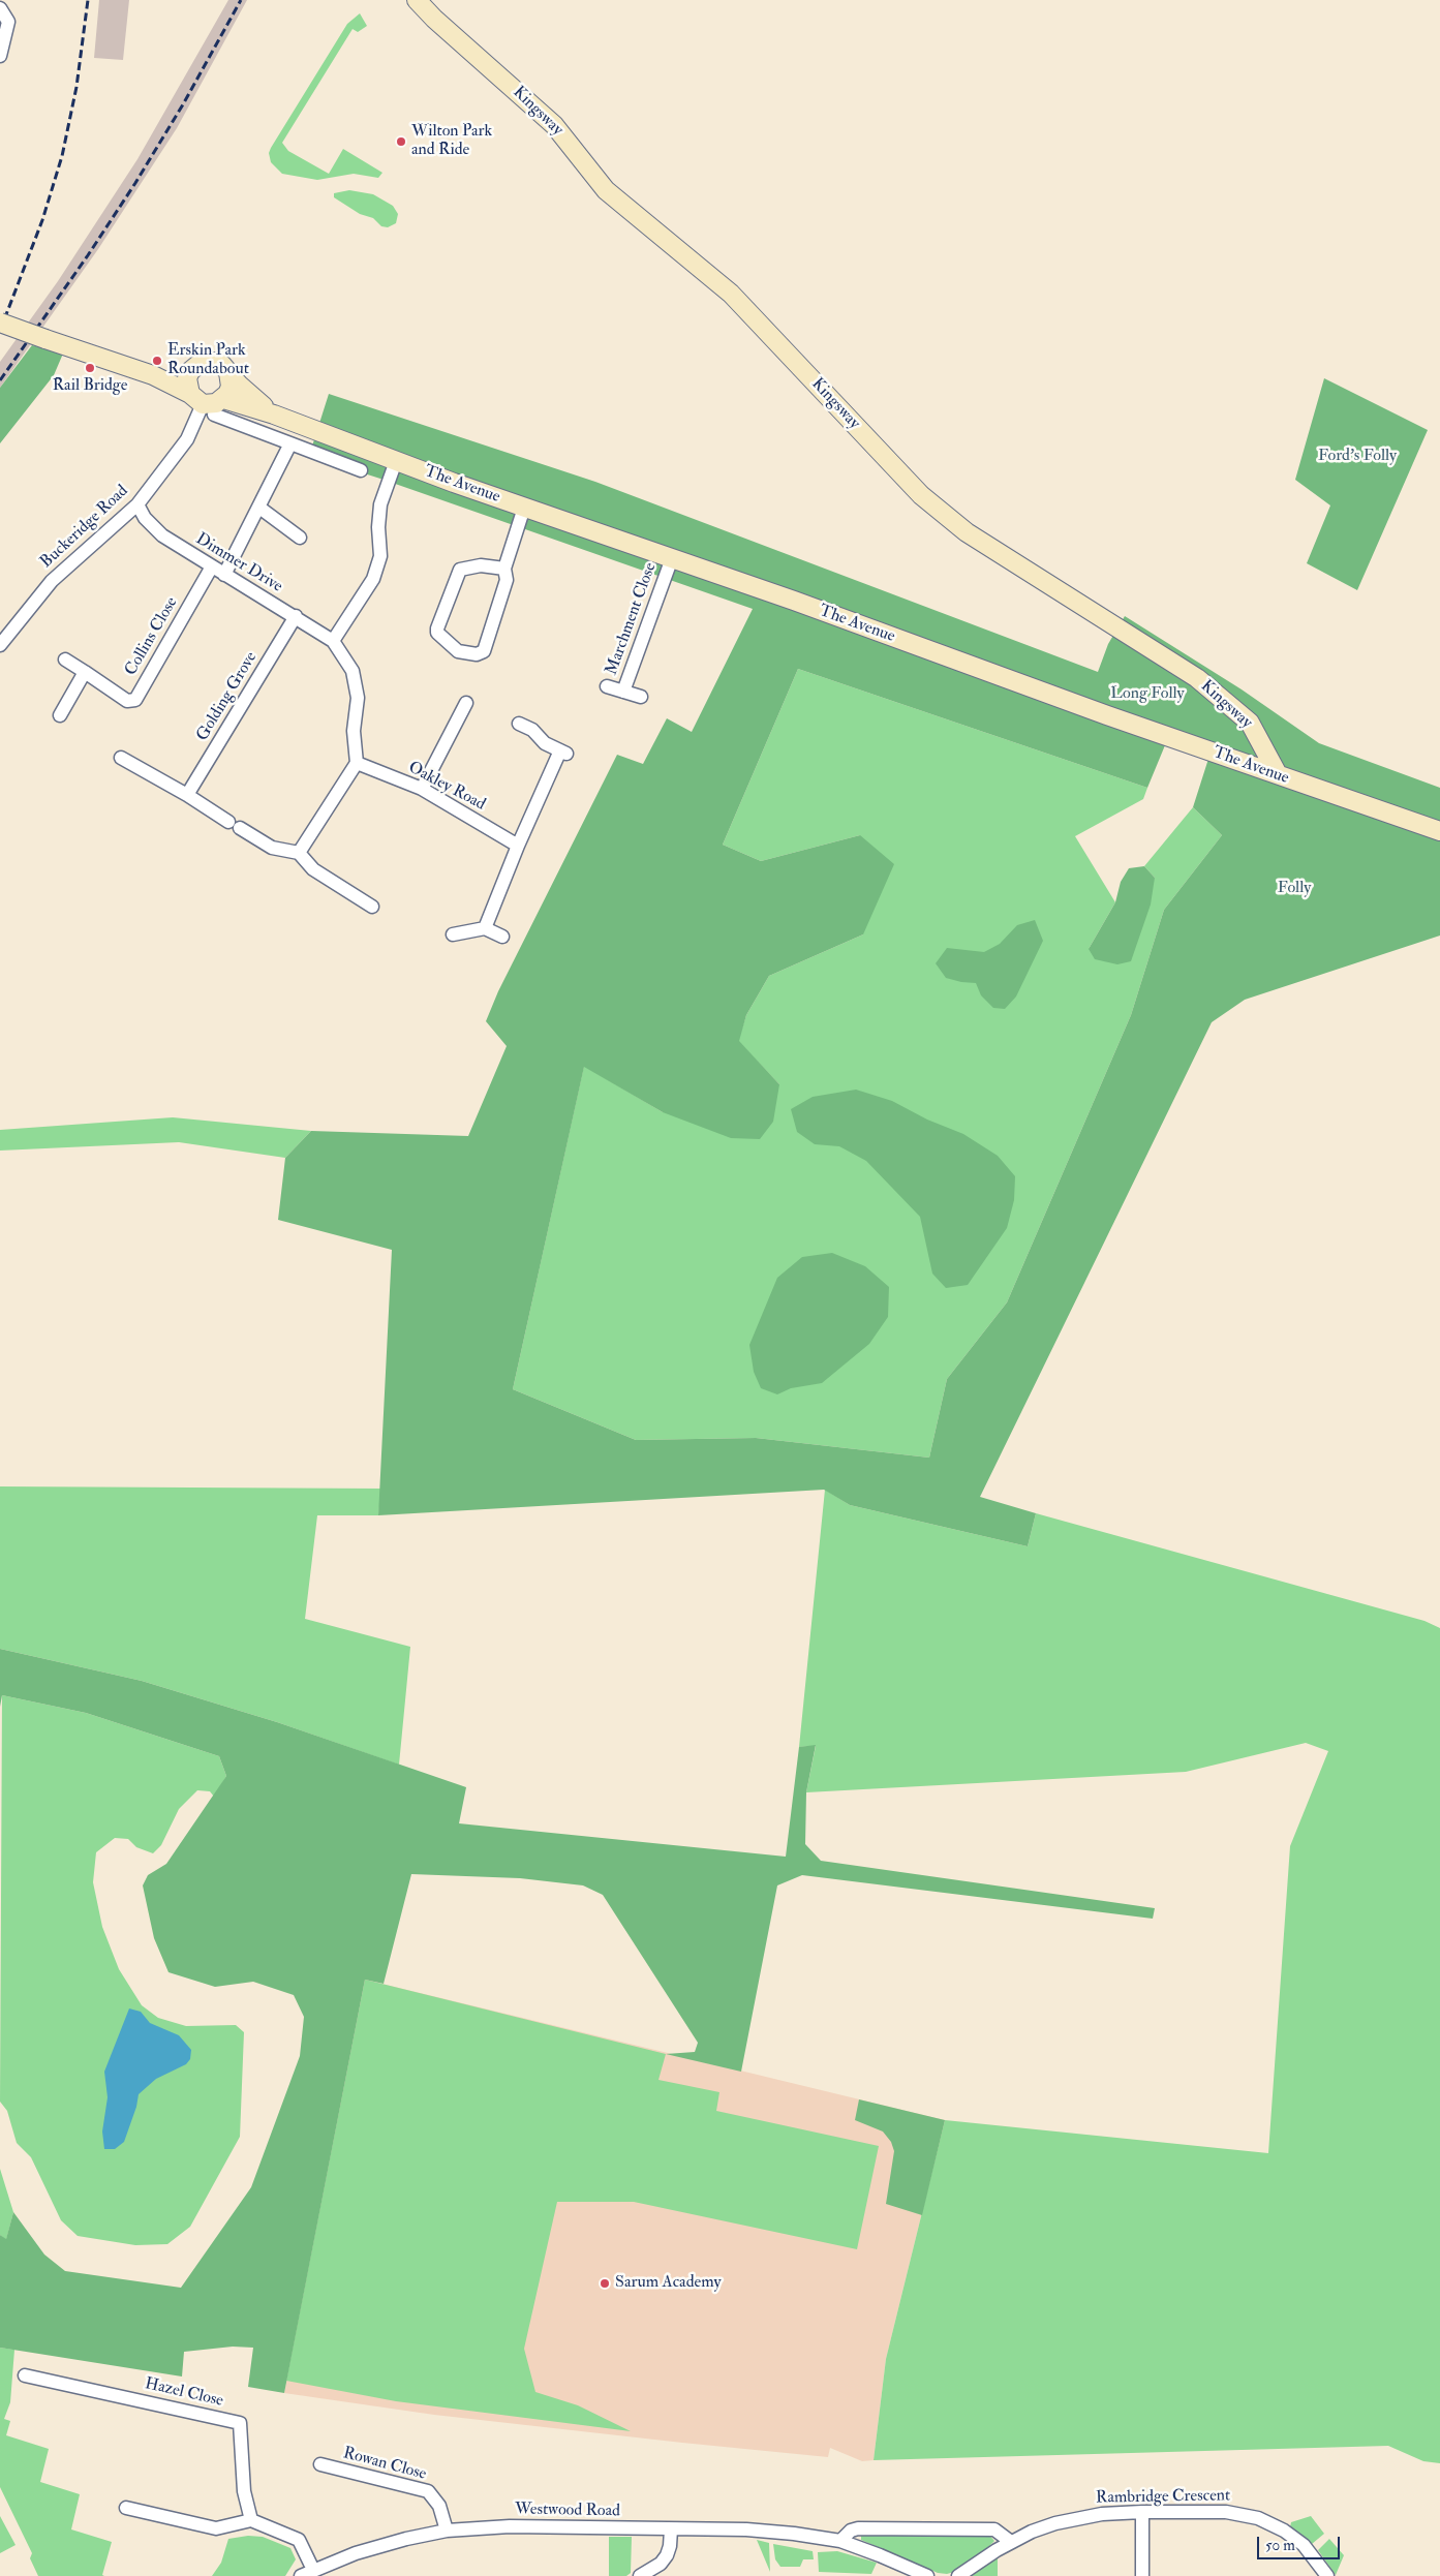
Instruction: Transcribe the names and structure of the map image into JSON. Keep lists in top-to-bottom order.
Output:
{
  "streets": {
    "street": [
      "Kingsway",
      "The Avenue",
      "Buckeridge Road",
      "Dimmer Drive",
      "Marchment Close",
      "Collins Close",
      "Golding Grove",
      "Oakley Road",
      "Hazel Close",
      "Rowan Close",
      "Rambridge Crescent",
      "Westwood Road"
    ]
  },
  "crossings": [
    ["Kingsway", "The Avenue"],
    ["The Avenue", "Buckeridge Road"],
    ["The Avenue", "Marchment Close"],
    ["Buckeridge Road", "Dimmer Drive"],
    ["Dimmer Drive", "Collins Close"],
    ["Dimmer Drive", "Golding Grove"],
    ["Rowan Close", "Westwood Road"]
  ],
  "parks": ["Ford's Folly", "Long Folly", "Folly"],
  "places": [
    "Wilton Park and Ride",
    "Erskin Park Roundabout",
    "Rail Bridge",
    "Sarum Academy"
  ],
  "scale_bar": "50 m"
}
